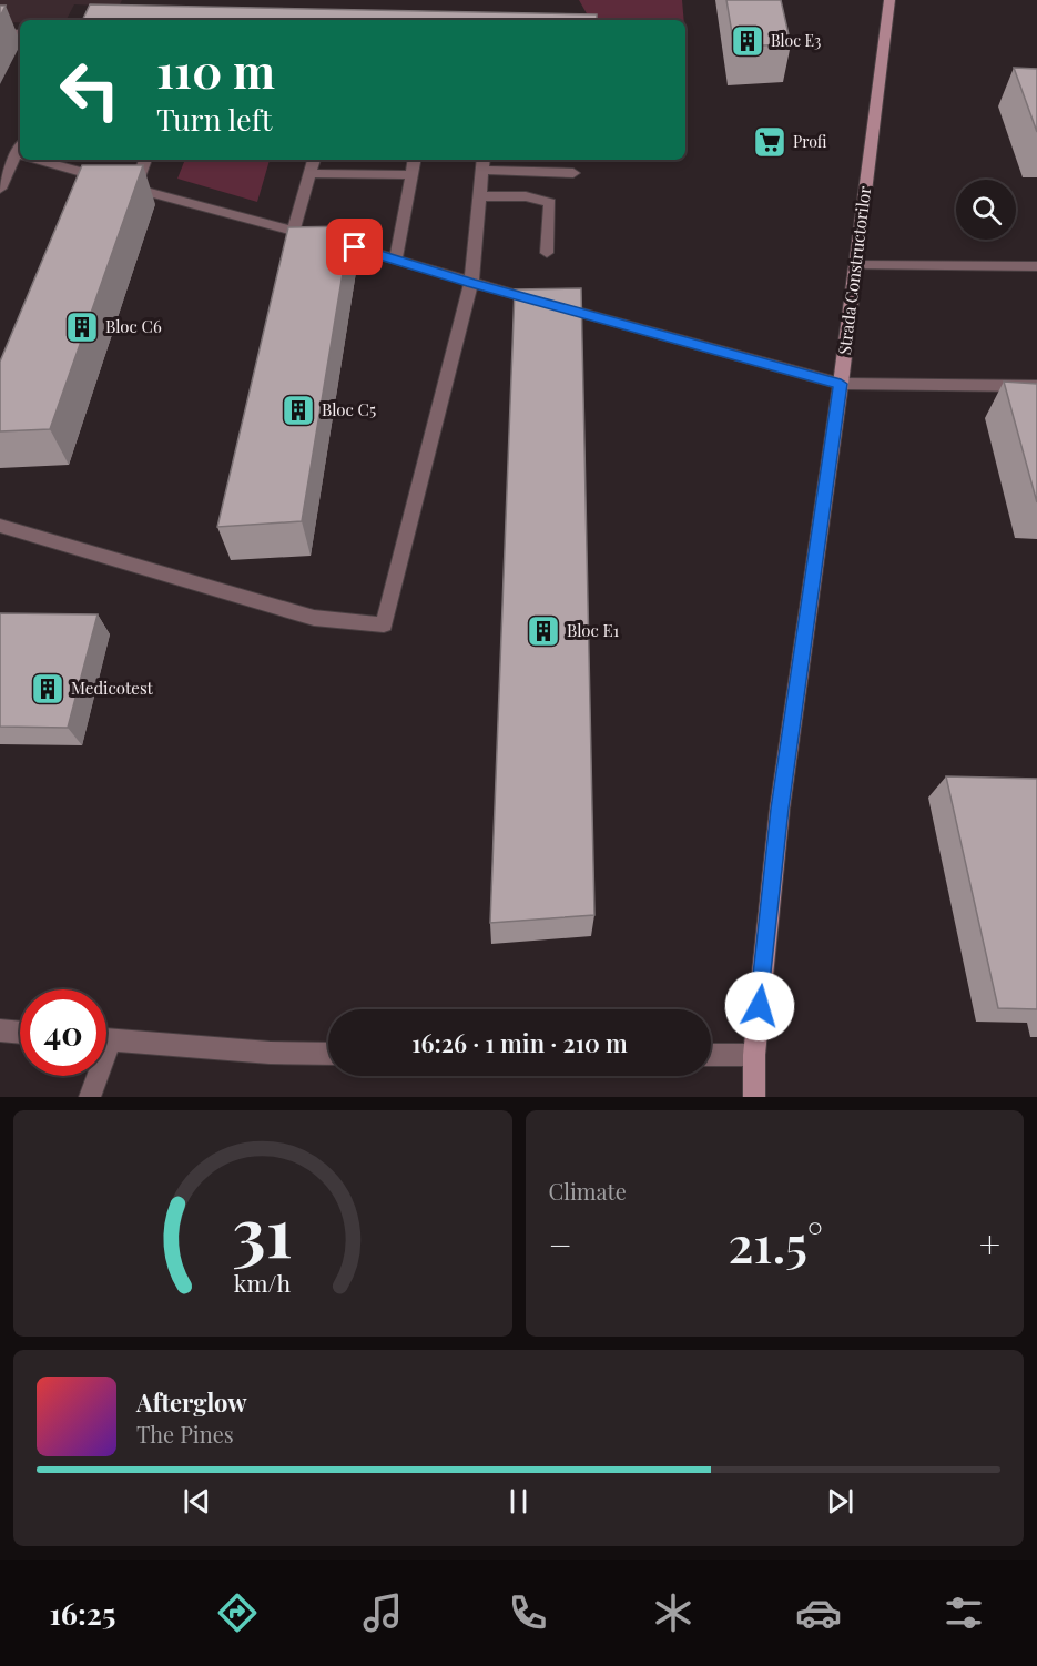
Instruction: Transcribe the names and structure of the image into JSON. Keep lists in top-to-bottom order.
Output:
{
  "streets": {
    "street": ["Strada Constructorilor"]
  },
  "places": {
    "building": [
      "Bloc E3",
      "Bloc C6",
      "Bloc C5",
      "Bloc E1",
      "Medicotest"
    ],
    "supermarket": ["Profi"]
  },
  "page": {
    "turn": ["110 m", "Turn left"],
    "limit": "40",
    "trip": "16:26 · 1 min · 210 m",
    "tile": "Climate",
    "heat": ["−", "21.5°", "+"],
    "song": ["Afterglow", "The Pines"],
    "tabs": "16:25",
    "gauge": ["31", "km/h"]
  }
}
